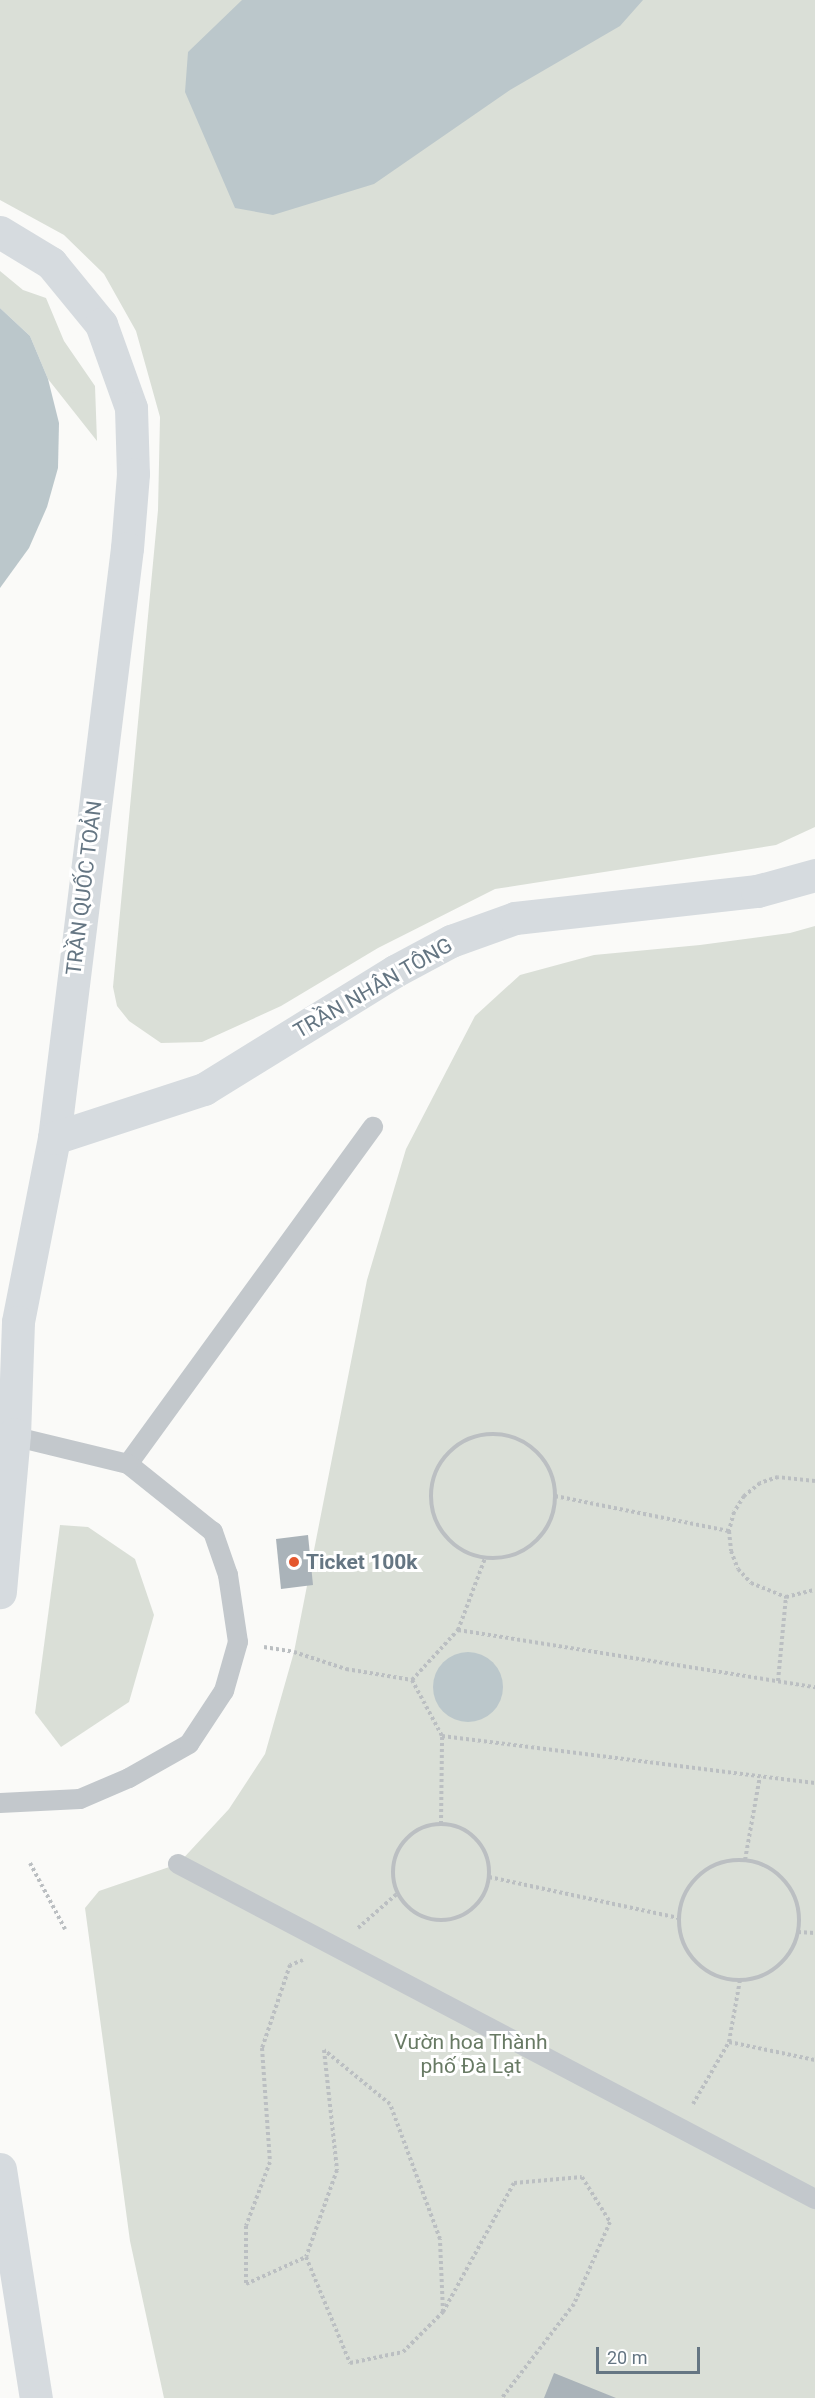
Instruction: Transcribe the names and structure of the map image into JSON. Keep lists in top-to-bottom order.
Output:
{
  "streets": {
    "main road": ["TRẦN QUỐC TOẢN", "TRẦN NHÂN TÔNG"]
  },
  "crossings": [
    ["TRẦN QUỐC TOẢN", "TRẦN NHÂN TÔNG"]
  ],
  "parks": ["Vườn hoa Thành phố Đà Lạt"],
  "places": ["Ticket 100k"],
  "scale_bar": "20 m"
}
